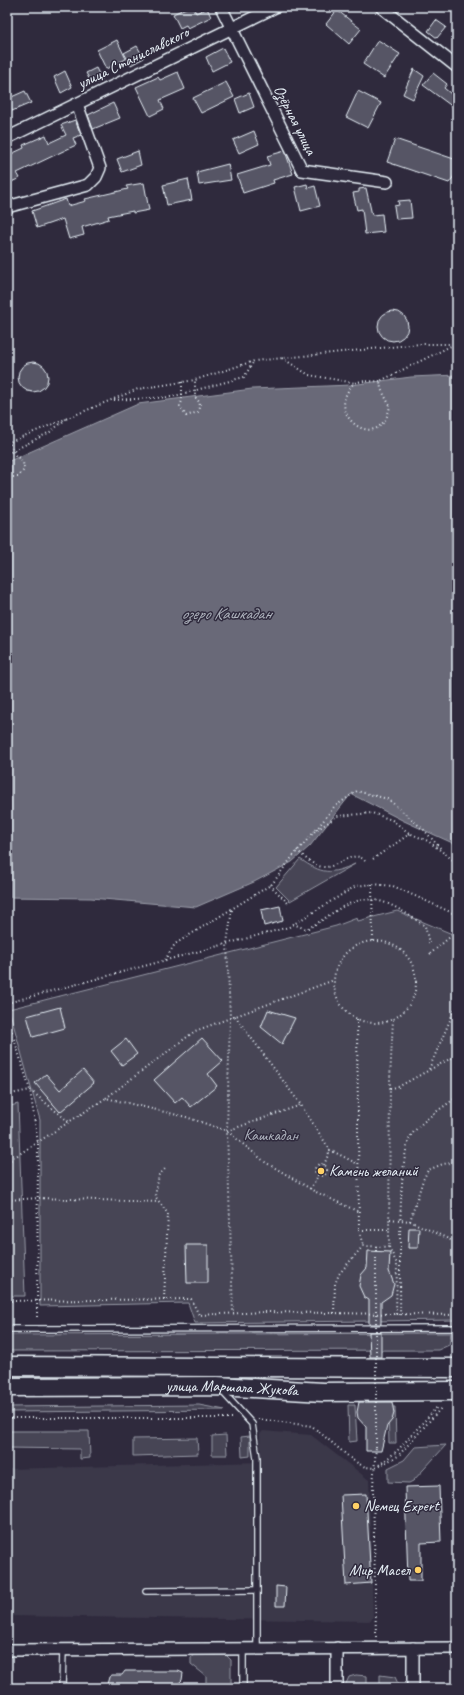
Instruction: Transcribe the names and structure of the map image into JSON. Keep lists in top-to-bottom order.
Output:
{
  "streets": {
    "main road": ["улица Маршала Жукова"],
    "street": ["улица Станиславского", "Озёрная улица"]
  },
  "crossings": [
    ["улица Станиславского", "Озёрная улица"]
  ],
  "water": ["озеро Кашкадан"],
  "parks": ["Кашкадан"],
  "places": ["Камень желаний", "Nемец Expert", "Мир Масел"]
}
